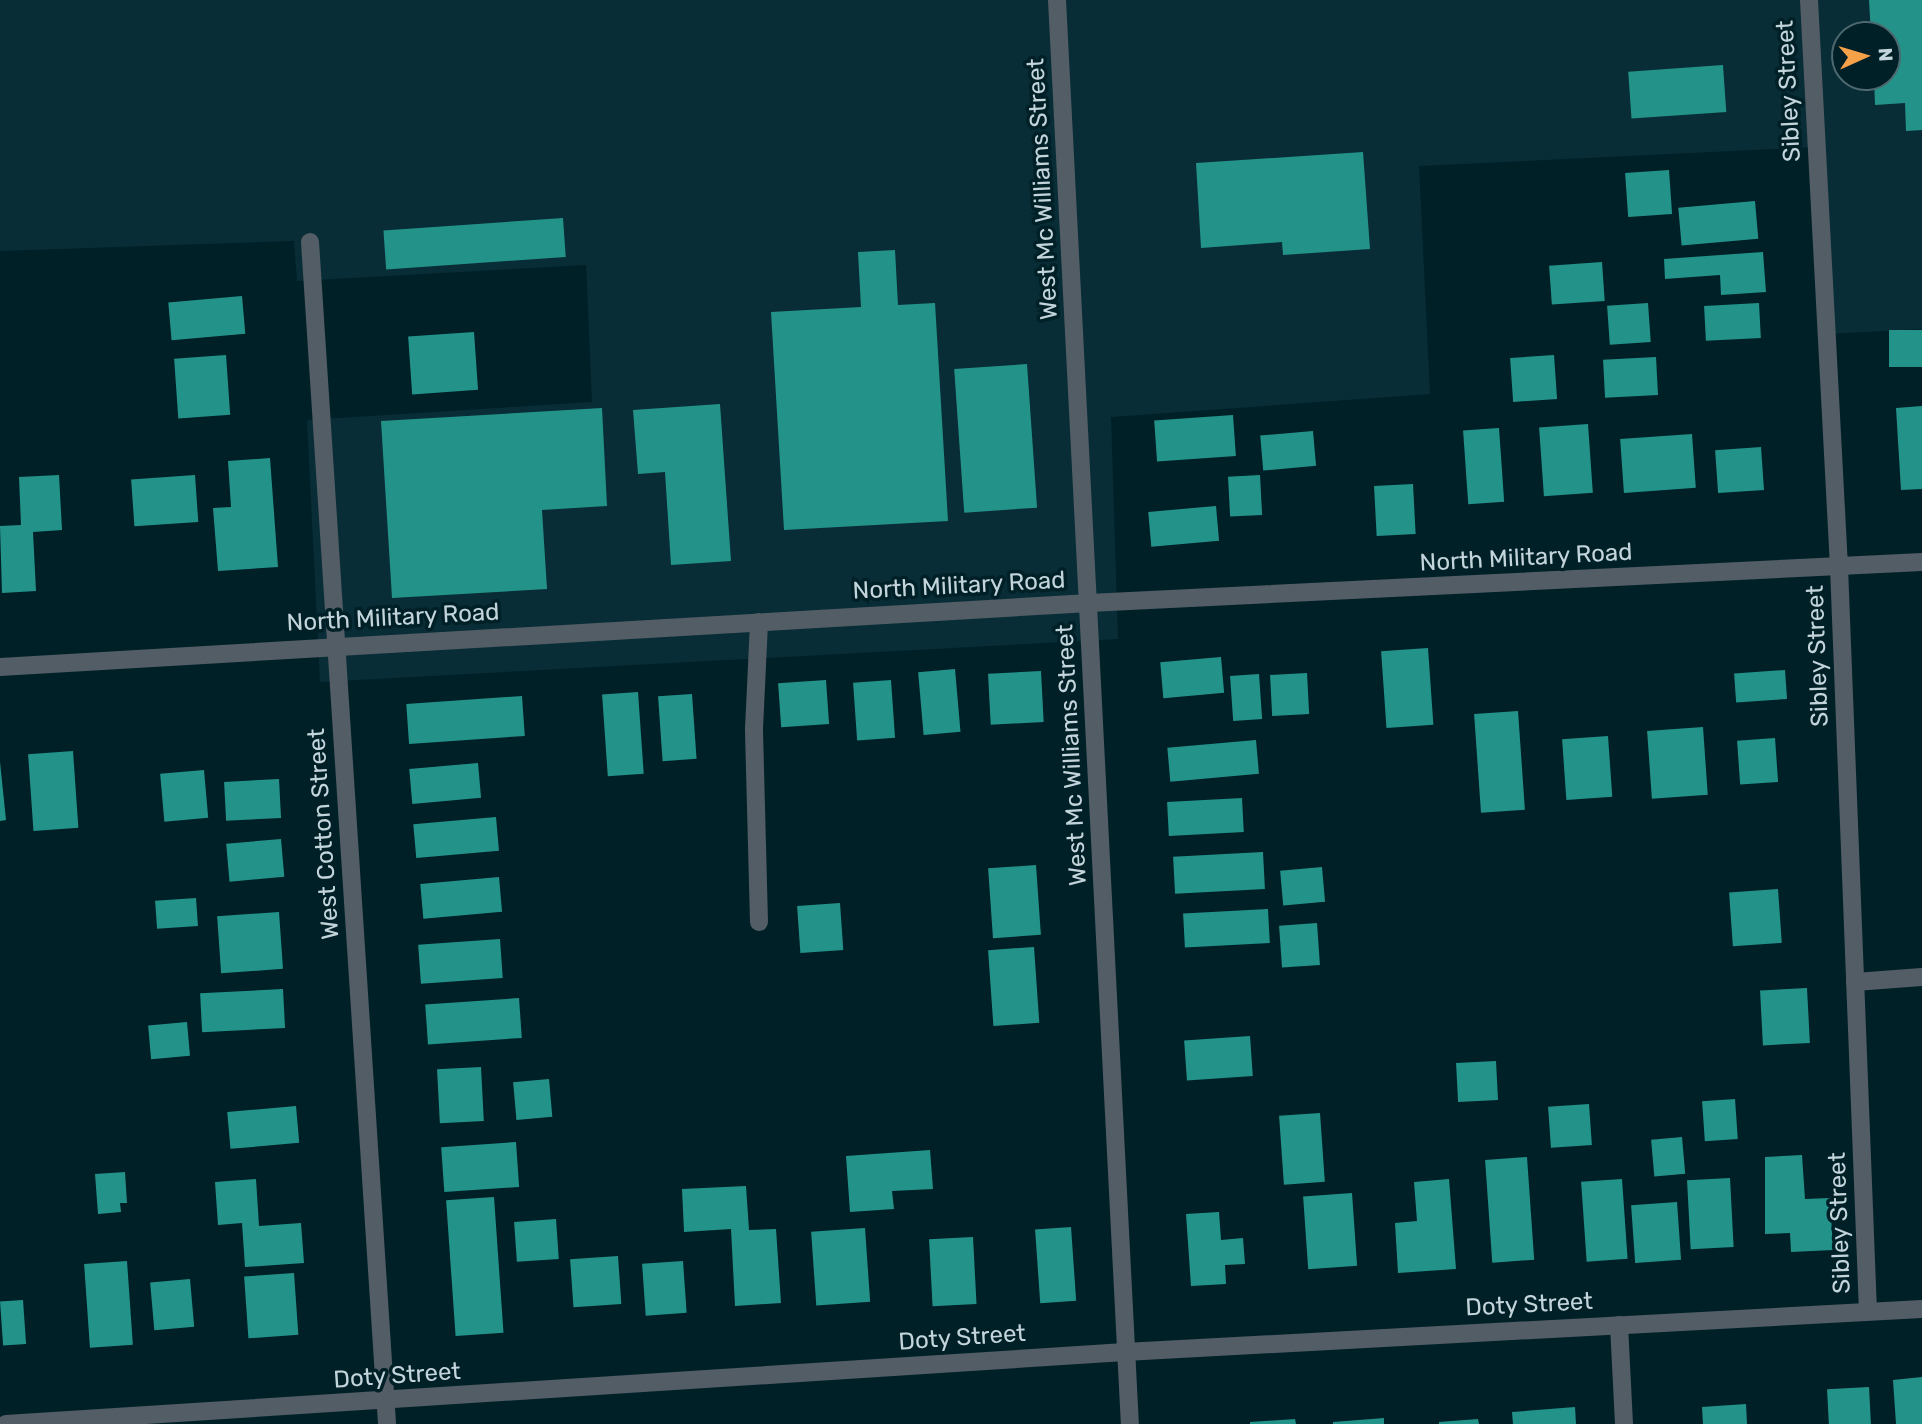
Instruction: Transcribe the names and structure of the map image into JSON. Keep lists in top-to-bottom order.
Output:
{
  "streets": {
    "street": [
      "Sibley Street",
      "West Mc Williams Street",
      "North Military Road",
      "West Cotton Street",
      "Doty Street"
    ]
  },
  "crossings": [
    ["Sibley Street", "North Military Road"],
    ["Sibley Street", "Doty Street"],
    ["West Mc Williams Street", "North Military Road"],
    ["West Mc Williams Street", "Doty Street"],
    ["North Military Road", "West Cotton Street"],
    ["West Cotton Street", "Doty Street"]
  ],
  "north": "right"
}
